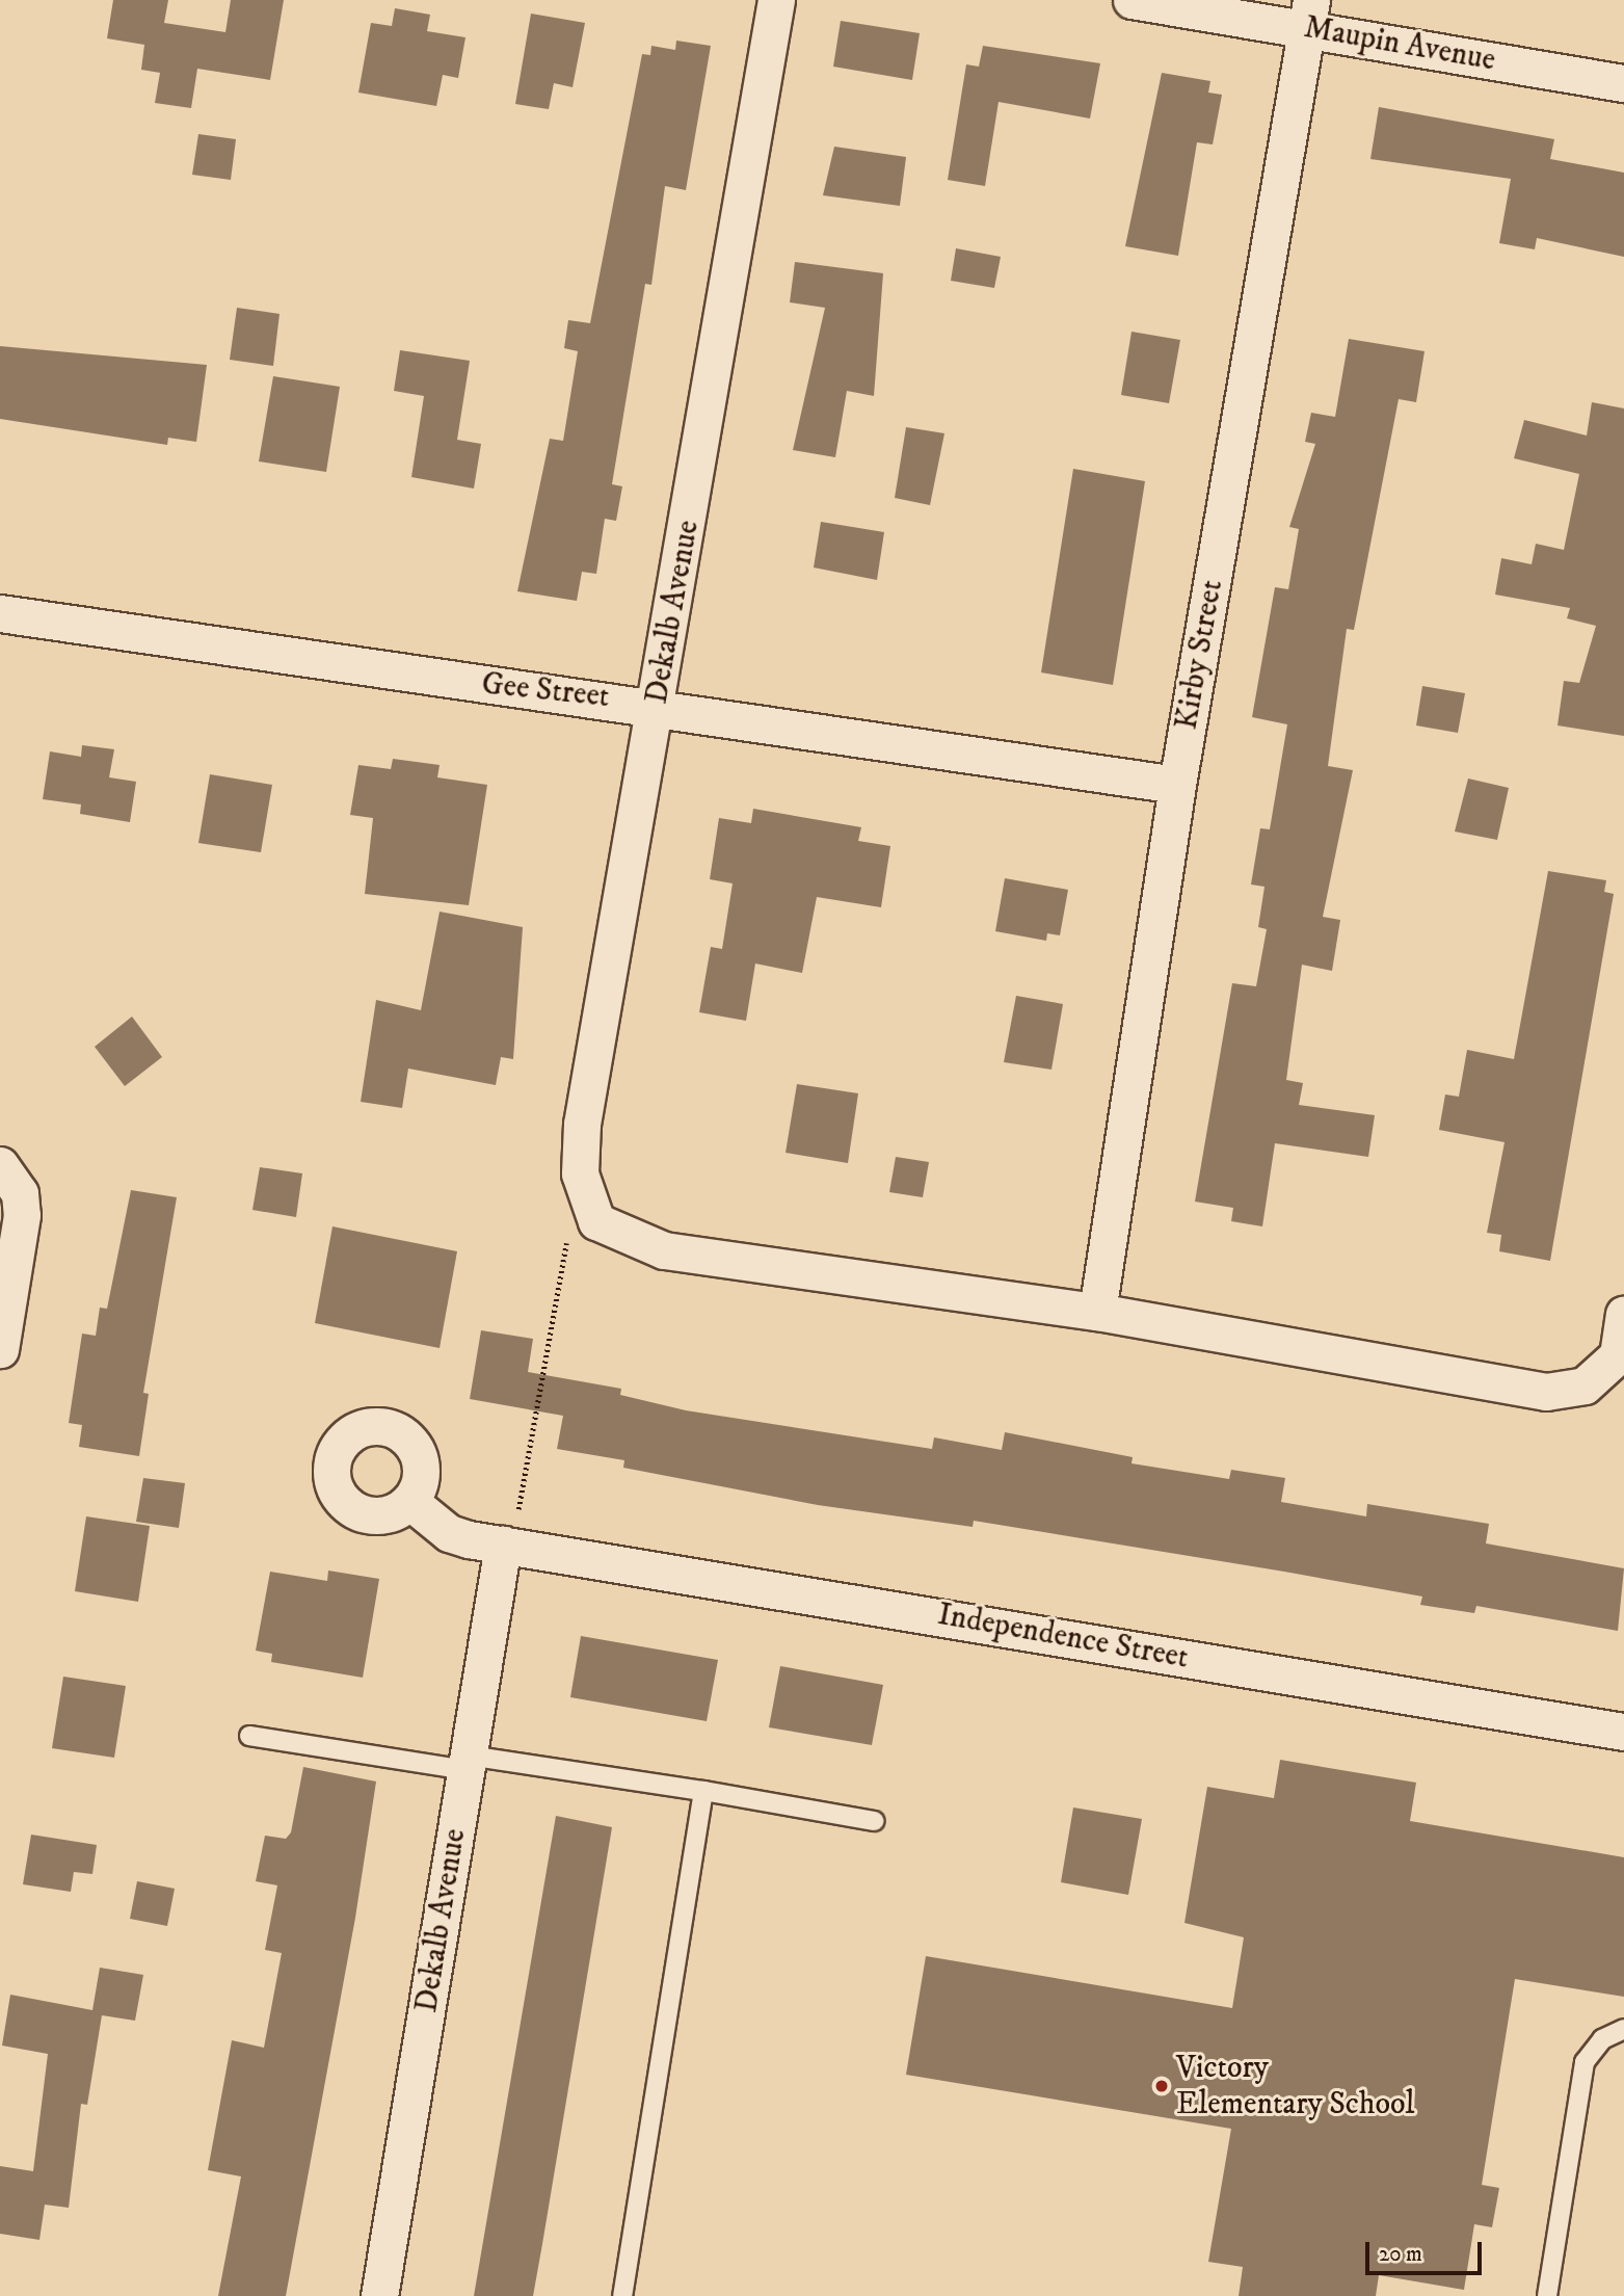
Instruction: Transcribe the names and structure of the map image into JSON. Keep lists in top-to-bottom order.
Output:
{
  "streets": {
    "street": [
      "Maupin Avenue",
      "Dekalb Avenue",
      "Kirby Street",
      "Gee Street",
      "Independence Street"
    ]
  },
  "crossings": [
    ["Maupin Avenue", "Kirby Street"],
    ["Dekalb Avenue", "Gee Street"],
    ["Dekalb Avenue", "Independence Street"],
    ["Kirby Street", "Gee Street"]
  ],
  "places": ["Victory Elementary School"],
  "scale_bar": "20 m"
}
